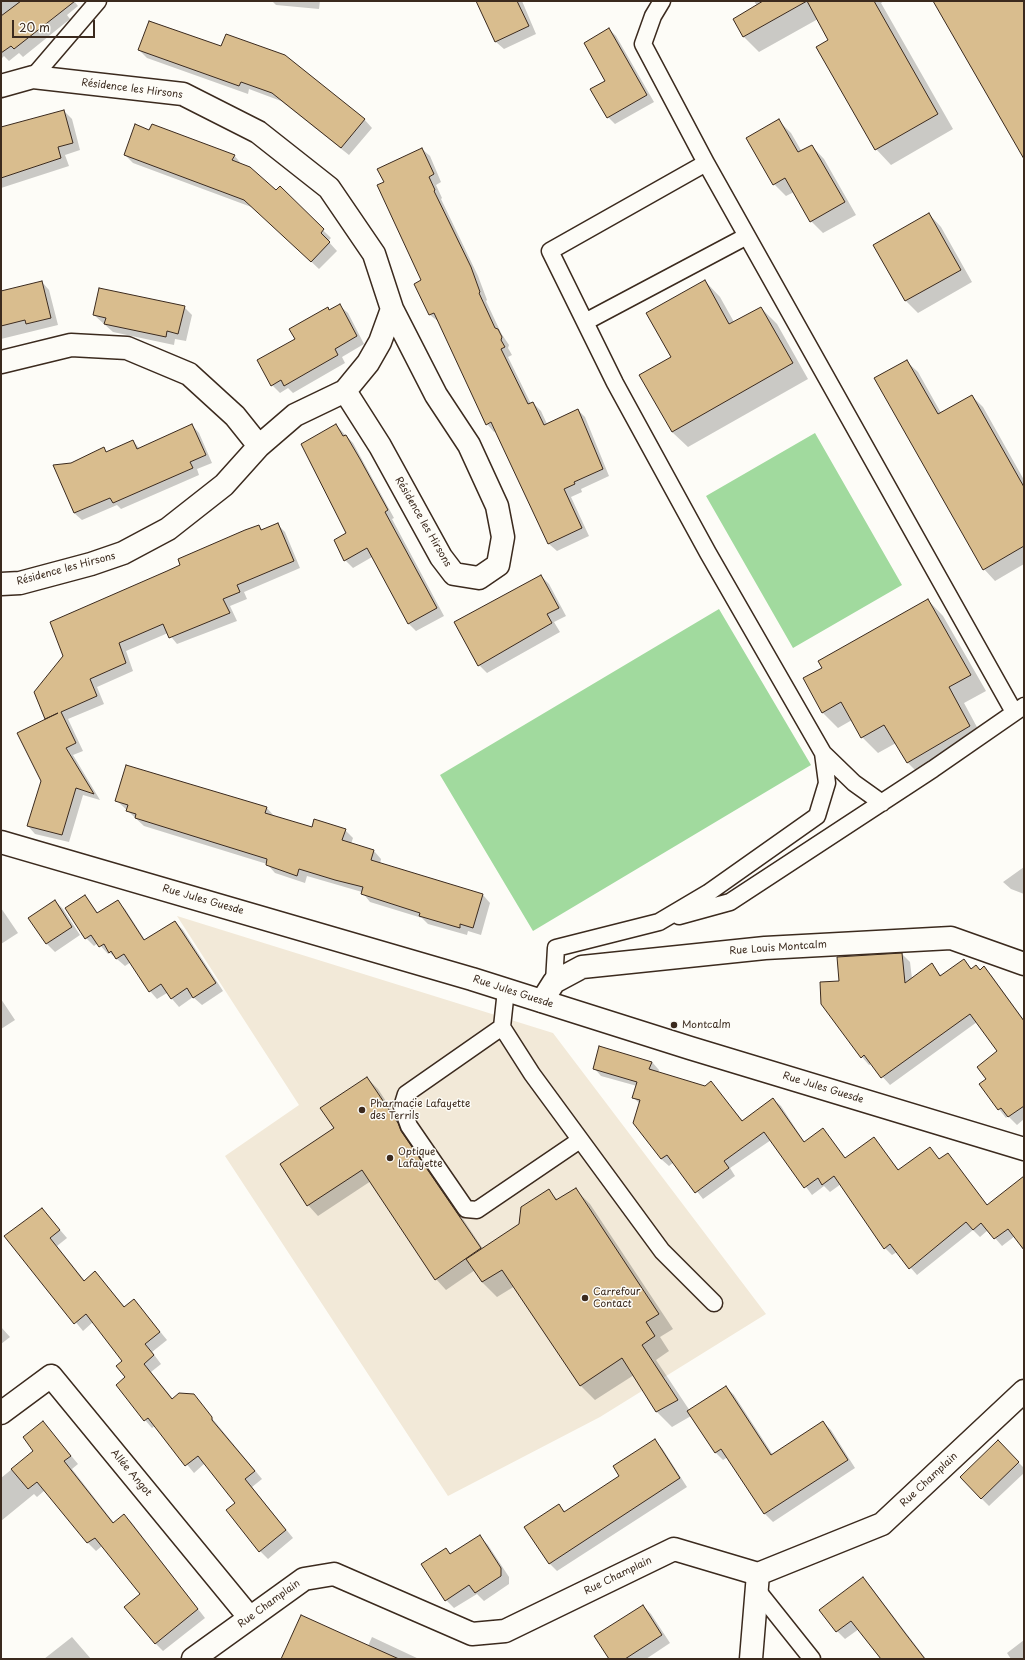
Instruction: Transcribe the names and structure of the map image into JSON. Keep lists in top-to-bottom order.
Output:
{
  "streets": {
    "street": [
      "Résidence les Hirsons",
      "Rue Jules Guesde",
      "Rue Louis Montcalm",
      "Allée Angot",
      "Rue Champlain"
    ]
  },
  "crossings": [
    ["Rue Jules Guesde", "Rue Louis Montcalm"],
    ["Allée Angot", "Rue Champlain"]
  ],
  "places": [
    "Montcalm",
    "Pharmacie Lafayette des Terrils",
    "Optique Lafayette",
    "Carrefour Contact"
  ],
  "scale_bar": "20 m"
}
